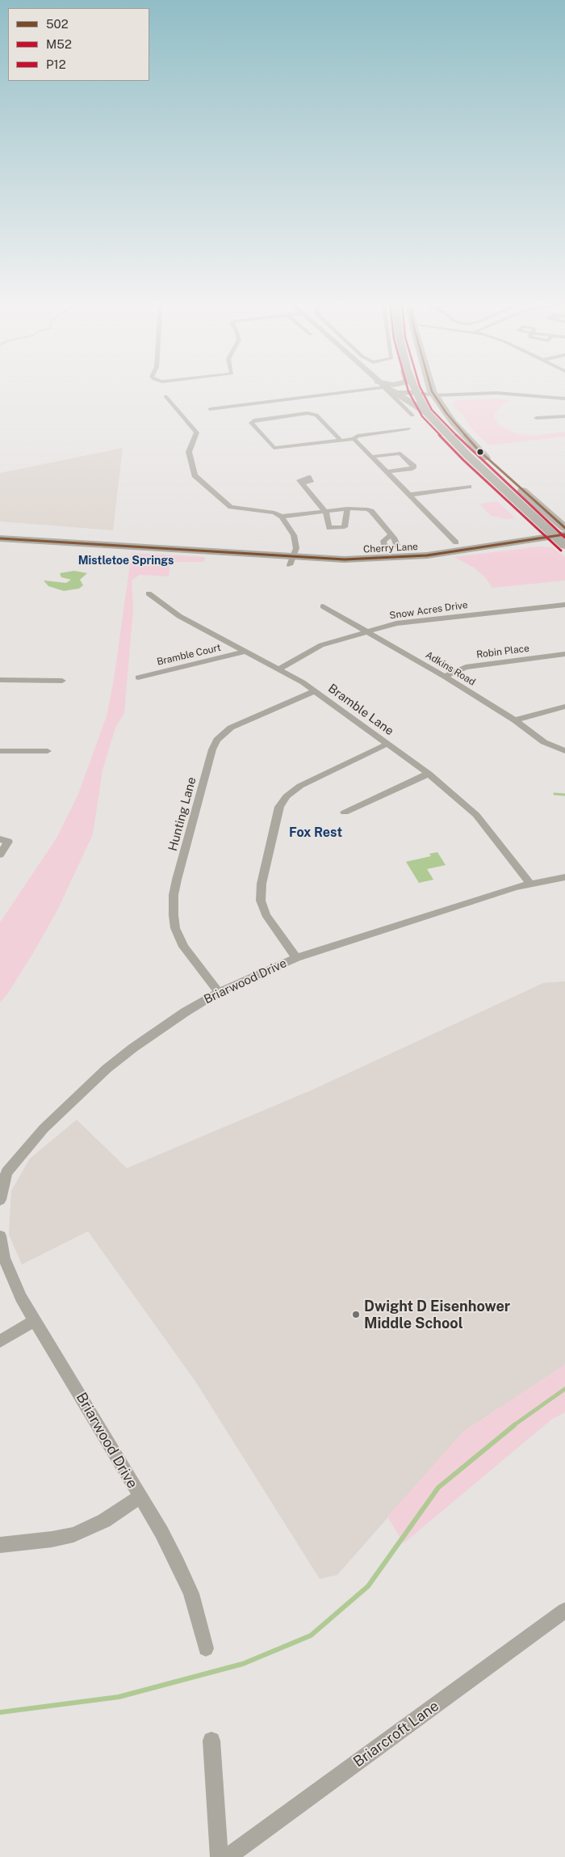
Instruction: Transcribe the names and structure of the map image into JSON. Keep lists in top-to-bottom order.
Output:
{
  "streets": {
    "main road": ["Cherry Lane"],
    "street": [
      "Snow Acres Drive",
      "Robin Place",
      "Bramble Court",
      "Adkins Road",
      "Bramble Lane",
      "Hunting Lane",
      "Briarwood Drive",
      "Briarcroft Lane"
    ]
  },
  "crossings": [
    ["Snow Acres Drive", "Adkins Road"],
    ["Snow Acres Drive", "Bramble Lane"],
    ["Robin Place", "Adkins Road"],
    ["Bramble Court", "Bramble Lane"],
    ["Bramble Lane", "Hunting Lane"],
    ["Bramble Lane", "Briarwood Drive"],
    ["Hunting Lane", "Briarwood Drive"]
  ],
  "districts": ["Mistletoe Springs", "Fox Rest"],
  "places": ["Dwight D Eisenhower Middle School"],
  "lines": ["transit line 502", "transit line M52", "transit line P12"],
  "legend": ["502", "M52", "P12"]
}
